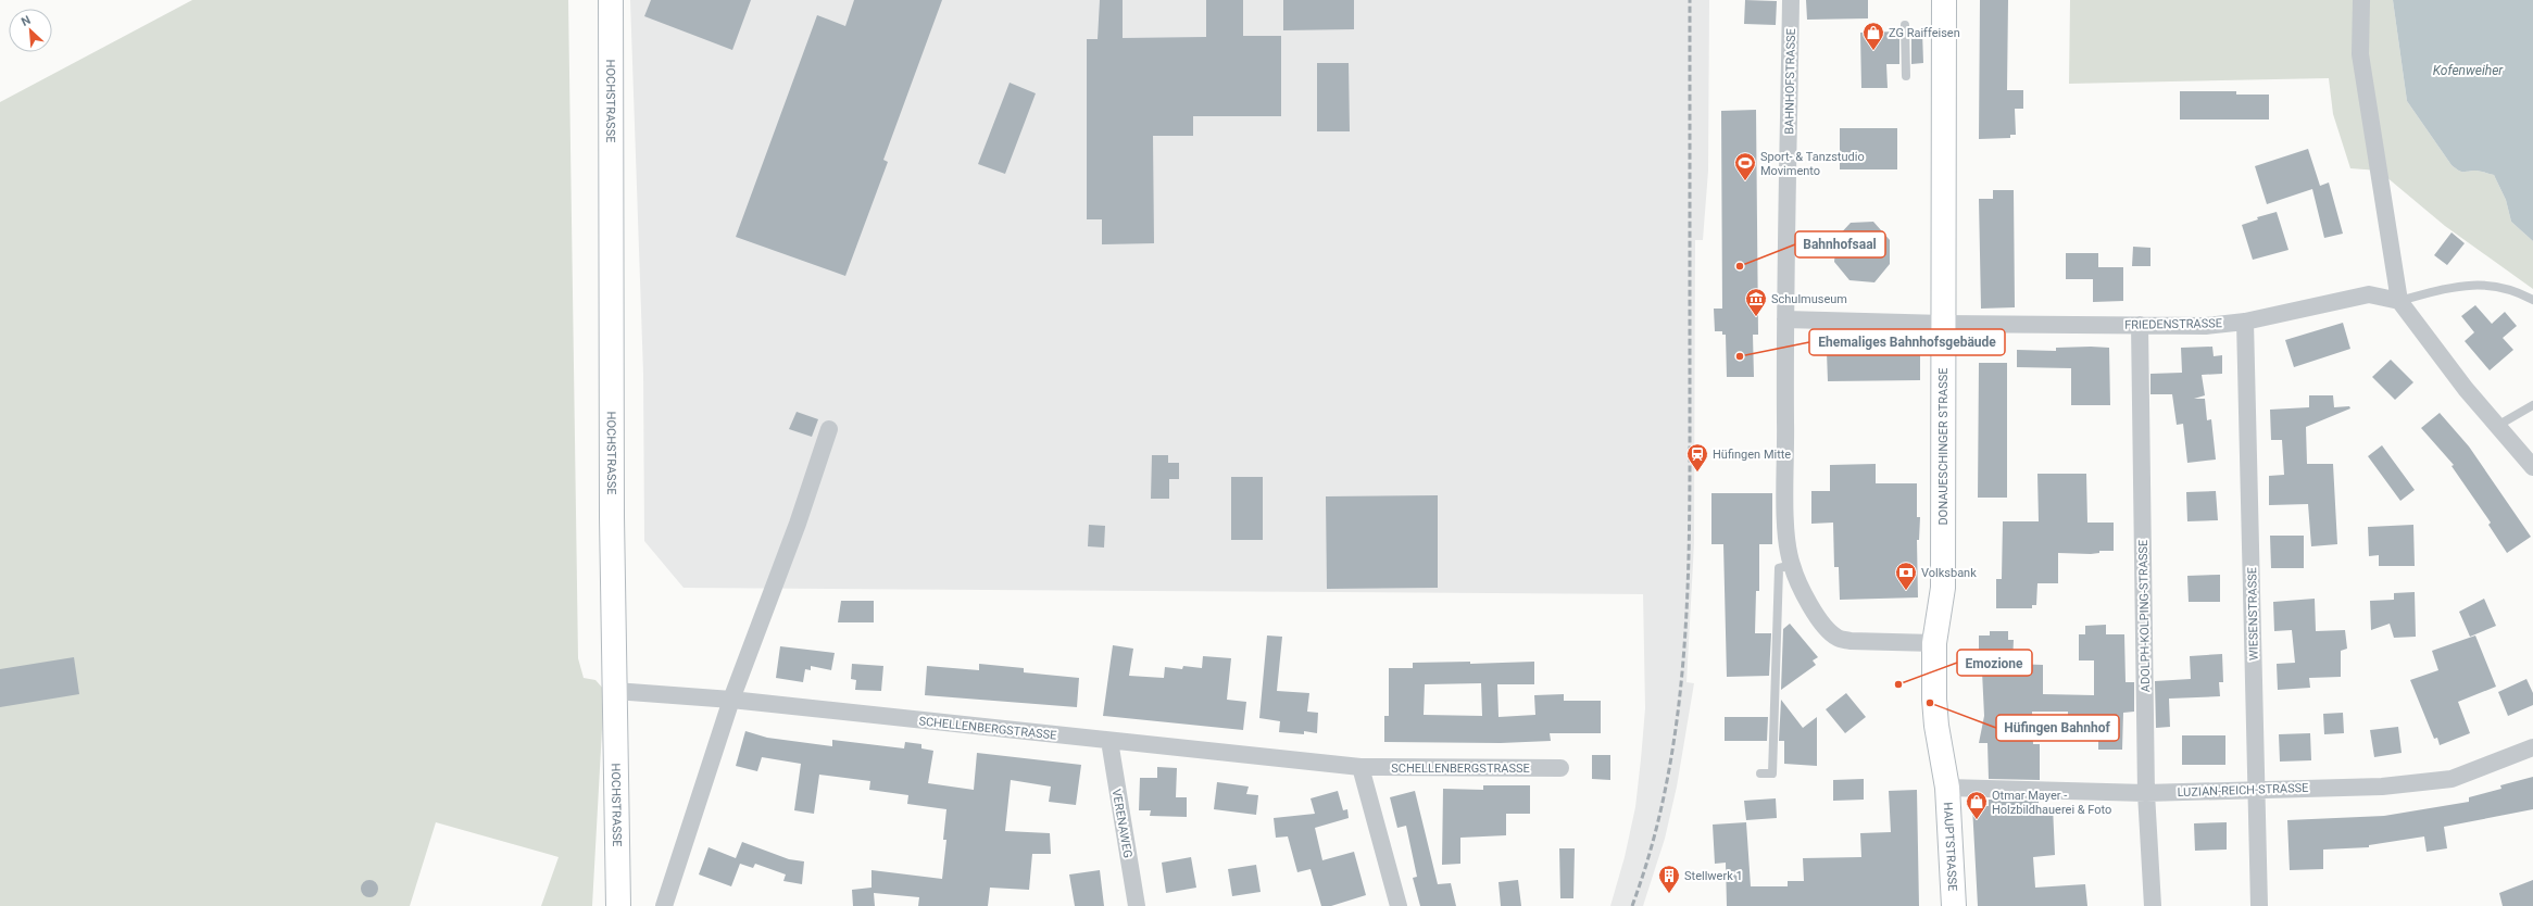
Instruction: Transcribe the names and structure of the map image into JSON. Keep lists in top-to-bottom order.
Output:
{
  "streets": {
    "main road": ["HOCHSTRASSE", "DONAUESCHINGER STRASSE", "HAUPTSTRASSE"],
    "street": [
      "BAHNHOFSTRASSE",
      "FRIEDENSTRASSE",
      "WIESENSTRASSE",
      "ADOLPH-KOLPING-STRASSE",
      "SCHELLENBERGSTRASSE",
      "LUZIAN-REICH-STRASSE",
      "VERENAWEG"
    ]
  },
  "crossings": [
    ["BAHNHOFSTRASSE", "DONAUESCHINGER STRASSE"],
    ["HOCHSTRASSE", "SCHELLENBERGSTRASSE"],
    ["FRIEDENSTRASSE", "DONAUESCHINGER STRASSE"],
    ["FRIEDENSTRASSE", "WIESENSTRASSE"],
    ["FRIEDENSTRASSE", "ADOLPH-KOLPING-STRASSE"],
    ["DONAUESCHINGER STRASSE", "LUZIAN-REICH-STRASSE"],
    ["DONAUESCHINGER STRASSE", "HAUPTSTRASSE"],
    ["WIESENSTRASSE", "LUZIAN-REICH-STRASSE"],
    ["ADOLPH-KOLPING-STRASSE", "LUZIAN-REICH-STRASSE"],
    ["SCHELLENBERGSTRASSE", "VERENAWEG"],
    ["LUZIAN-REICH-STRASSE", "HAUPTSTRASSE"]
  ],
  "water": ["Kofenweiher"],
  "places": {
    "shop": ["ZG Raiffeisen", "Otmar Mayer - Holzbildhauerei & Foto"],
    "sports": ["Sport- & Tanzstudio Movimento"],
    "other": [
      "Bahnhofsaal",
      "Ehemaliges Bahnhofsgebäude",
      "Emozione",
      "Hüfingen Bahnhof"
    ],
    "museum": ["Schulmuseum"],
    "station": ["Hüfingen Mitte"],
    "bank": ["Volksbank"],
    "building": ["Stellwerk 1"]
  },
  "north": "top left"
}
